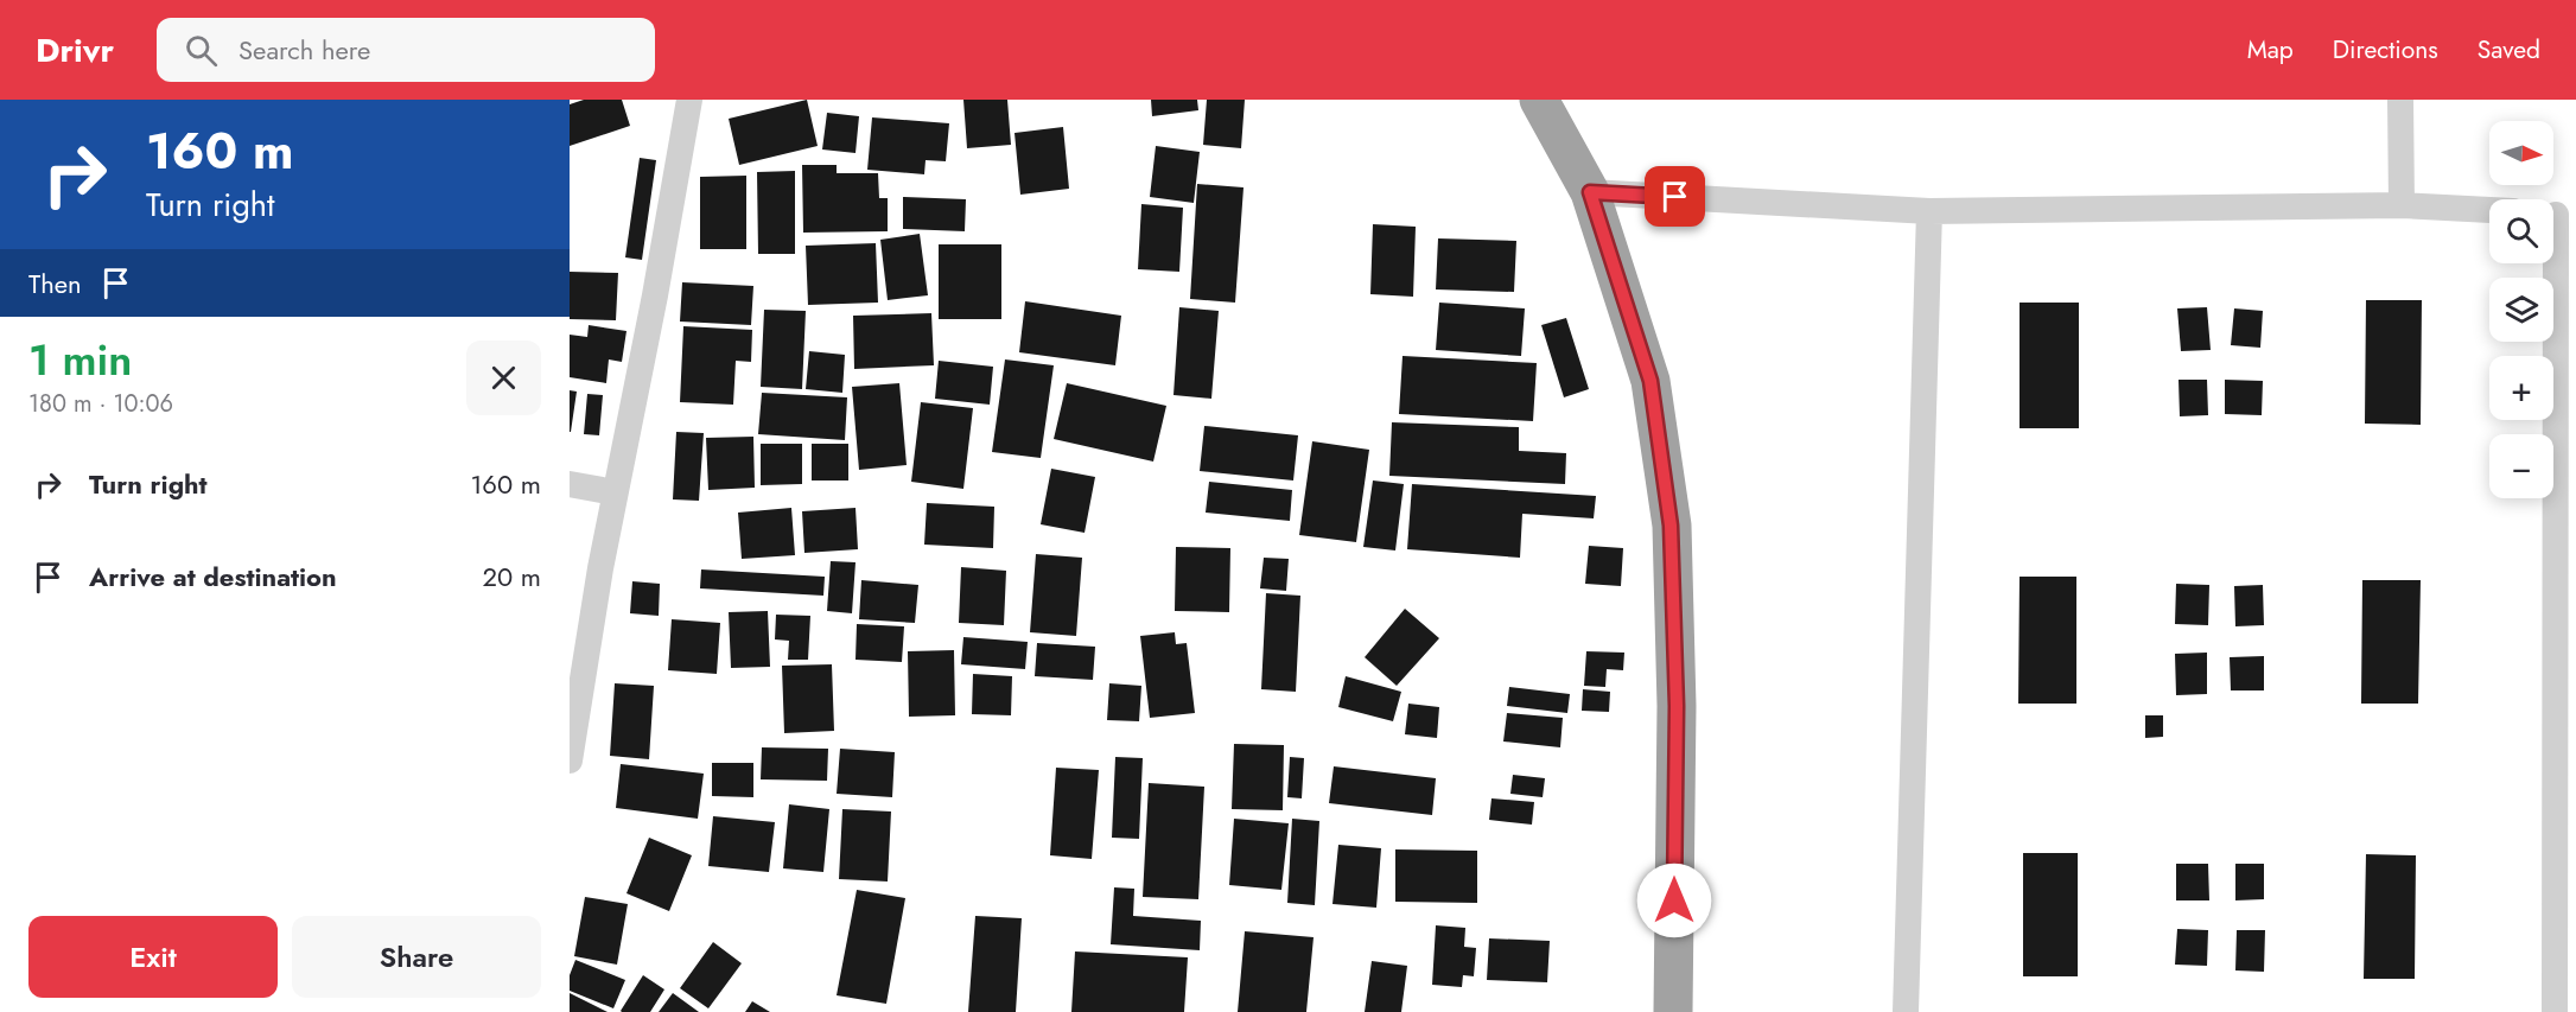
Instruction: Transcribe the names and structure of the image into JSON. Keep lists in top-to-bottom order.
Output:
{
  "north": "right",
  "page": {
    "header": "Drivr",
    "search": "Search here",
    "nav": ["Map", "Directions", "Saved"],
    "turn": ["160 m", "Turn right"],
    "map_buttons": ["+", "−"],
    "then": "Then",
    "heading": ["1 min", "180 m · 10:06"],
    "list": [
      {
        "name": "Turn right",
        "value": "160 m"
      },
      {
        "name": "Arrive at destination",
        "value": "20 m"
      }
    ],
    "buttons": ["Exit", "Share"]
  }
}
